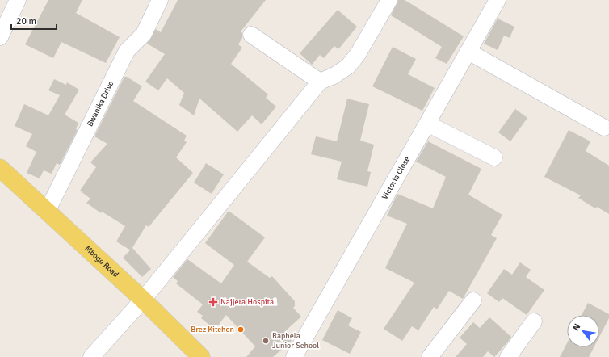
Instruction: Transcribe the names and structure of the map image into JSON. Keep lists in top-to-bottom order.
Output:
{
  "streets": {
    "main road": ["Mbogo Road"],
    "street": ["Bwanika Drive", "Victoria Close"]
  },
  "crossings": [
    ["Bwanika Drive", "Mbogo Road"]
  ],
  "places": {
    "health": ["Najjera Hospital"],
    "other": ["Brez Kitchen", "Raphela Junior School"]
  },
  "scale_bar": "20 m",
  "north": "top left"
}
